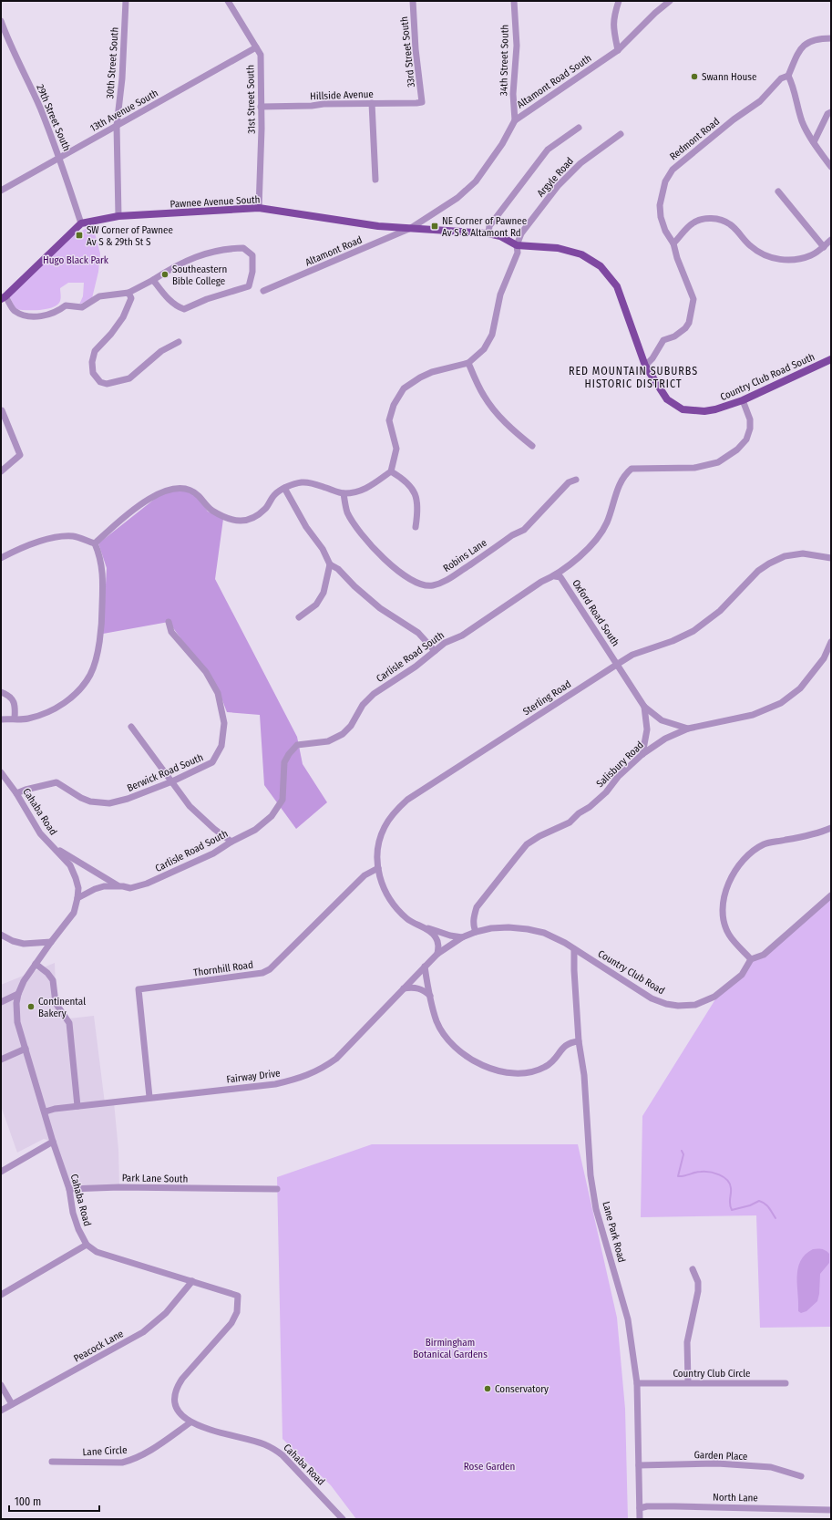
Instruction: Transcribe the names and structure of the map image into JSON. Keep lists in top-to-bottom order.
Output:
{
  "streets": {
    "main road": ["Pawnee Avenue South", "Country Club Road South"],
    "street": [
      "33rd Street South",
      "34th Street South",
      "30th Street South",
      "Altamont Road South",
      "Hillside Avenue",
      "31st Street South",
      "13th Avenue South",
      "29th Street South",
      "Redmont Road",
      "Argyle Road",
      "Altamont Road",
      "Robins Lane",
      "Oxford Road South",
      "Carlisle Road South",
      "Sterling Road",
      "Salisbury Road",
      "Berwick Road South",
      "Cahaba Road",
      "Thornhill Road",
      "Country Club Road",
      "Fairway Drive",
      "Park Lane South",
      "Lane Park Road",
      "Peacock Lane",
      "Country Club Circle",
      "Lane Circle",
      "Garden Place",
      "North Lane"
    ]
  },
  "crossings": [
    ["33rd Street South", "Hillside Avenue"],
    ["34th Street South", "Altamont Road South"],
    ["30th Street South", "13th Avenue South"],
    ["30th Street South", "Pawnee Avenue South"],
    ["Altamont Road South", "Pawnee Avenue South"],
    ["Altamont Road South", "Altamont Road"],
    ["Hillside Avenue", "31st Street South"],
    ["31st Street South", "13th Avenue South"],
    ["31st Street South", "Pawnee Avenue South"],
    ["13th Avenue South", "29th Street South"],
    ["29th Street South", "Pawnee Avenue South"],
    ["Redmont Road", "Country Club Road South"],
    ["Argyle Road", "Pawnee Avenue South"],
    ["Argyle Road", "Country Club Road South"],
    ["Pawnee Avenue South", "Altamont Road"],
    ["Pawnee Avenue South", "Country Club Road South"],
    ["Country Club Road South", "Carlisle Road South"],
    ["Oxford Road South", "Carlisle Road South"],
    ["Oxford Road South", "Sterling Road"],
    ["Carlisle Road South", "Cahaba Road"],
    ["Sterling Road", "Thornhill Road"],
    ["Sterling Road", "Fairway Drive"],
    ["Salisbury Road", "Country Club Road"],
    ["Salisbury Road", "Fairway Drive"],
    ["Berwick Road South", "Cahaba Road"],
    ["Cahaba Road", "Fairway Drive"],
    ["Cahaba Road", "Park Lane South"],
    ["Cahaba Road", "Peacock Lane"],
    ["Cahaba Road", "Lane Circle"],
    ["Thornhill Road", "Fairway Drive"],
    ["Country Club Road", "Fairway Drive"],
    ["Country Club Road", "Lane Park Road"],
    ["Lane Park Road", "Country Club Circle"],
    ["Lane Park Road", "Garden Place"],
    ["Lane Park Road", "North Lane"]
  ],
  "districts": ["RED MOUNTAIN SUBURBS HISTORIC DISTRICT"],
  "parks": ["Hugo Black Park", "Birmingham Botanical Gardens", "Rose Garden"],
  "places": {
    "other": [
      "Swann House",
      "Southeastern Bible College",
      "Continental Bakery",
      "Conservatory"
    ],
    "transit": ["NE Corner of Pawnee Av S & Altamont Rd", "SW Corner of Pawnee Av S & 29th St S"]
  },
  "scale_bar": "100 m"
}
